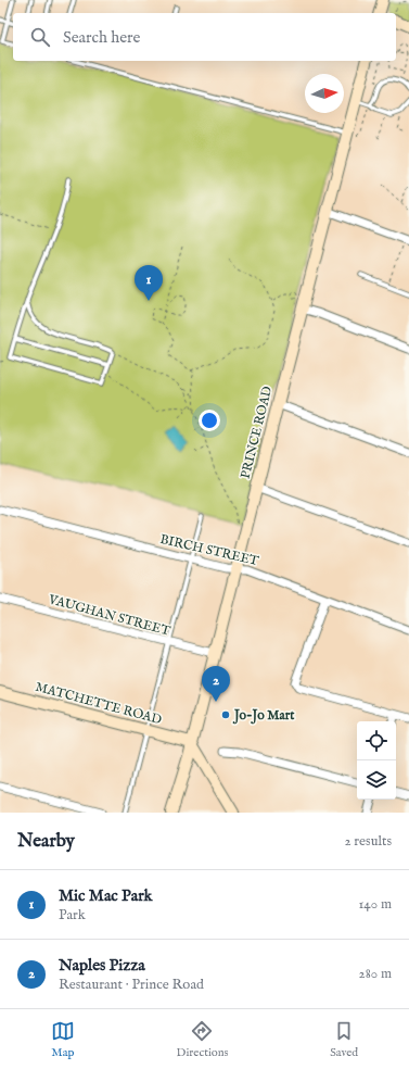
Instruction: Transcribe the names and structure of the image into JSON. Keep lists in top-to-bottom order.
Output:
{
  "streets": {
    "street": [
      "PRINCE ROAD",
      "BIRCH STREET",
      "VAUGHAN STREET",
      "MATCHETTE ROAD"
    ]
  },
  "crossings": [
    ["PRINCE ROAD", "BIRCH STREET"],
    ["PRINCE ROAD", "VAUGHAN STREET"],
    ["PRINCE ROAD", "MATCHETTE ROAD"]
  ],
  "places": ["Jo-Jo Mart"],
  "north": "right",
  "page": {
    "search": "Search here",
    "pins": ["1", "2"],
    "heading": ["Nearby", "2 results"],
    "list": [
      {
        "mark": "1",
        "name": "Mic Mac Park",
        "note": "Park",
        "value": "140 m"
      },
      {
        "mark": "2",
        "name": "Naples Pizza",
        "note": "Restaurant · Prince Road",
        "value": "280 m"
      }
    ],
    "nav": ["Map", "Directions", "Saved"]
  }
}
